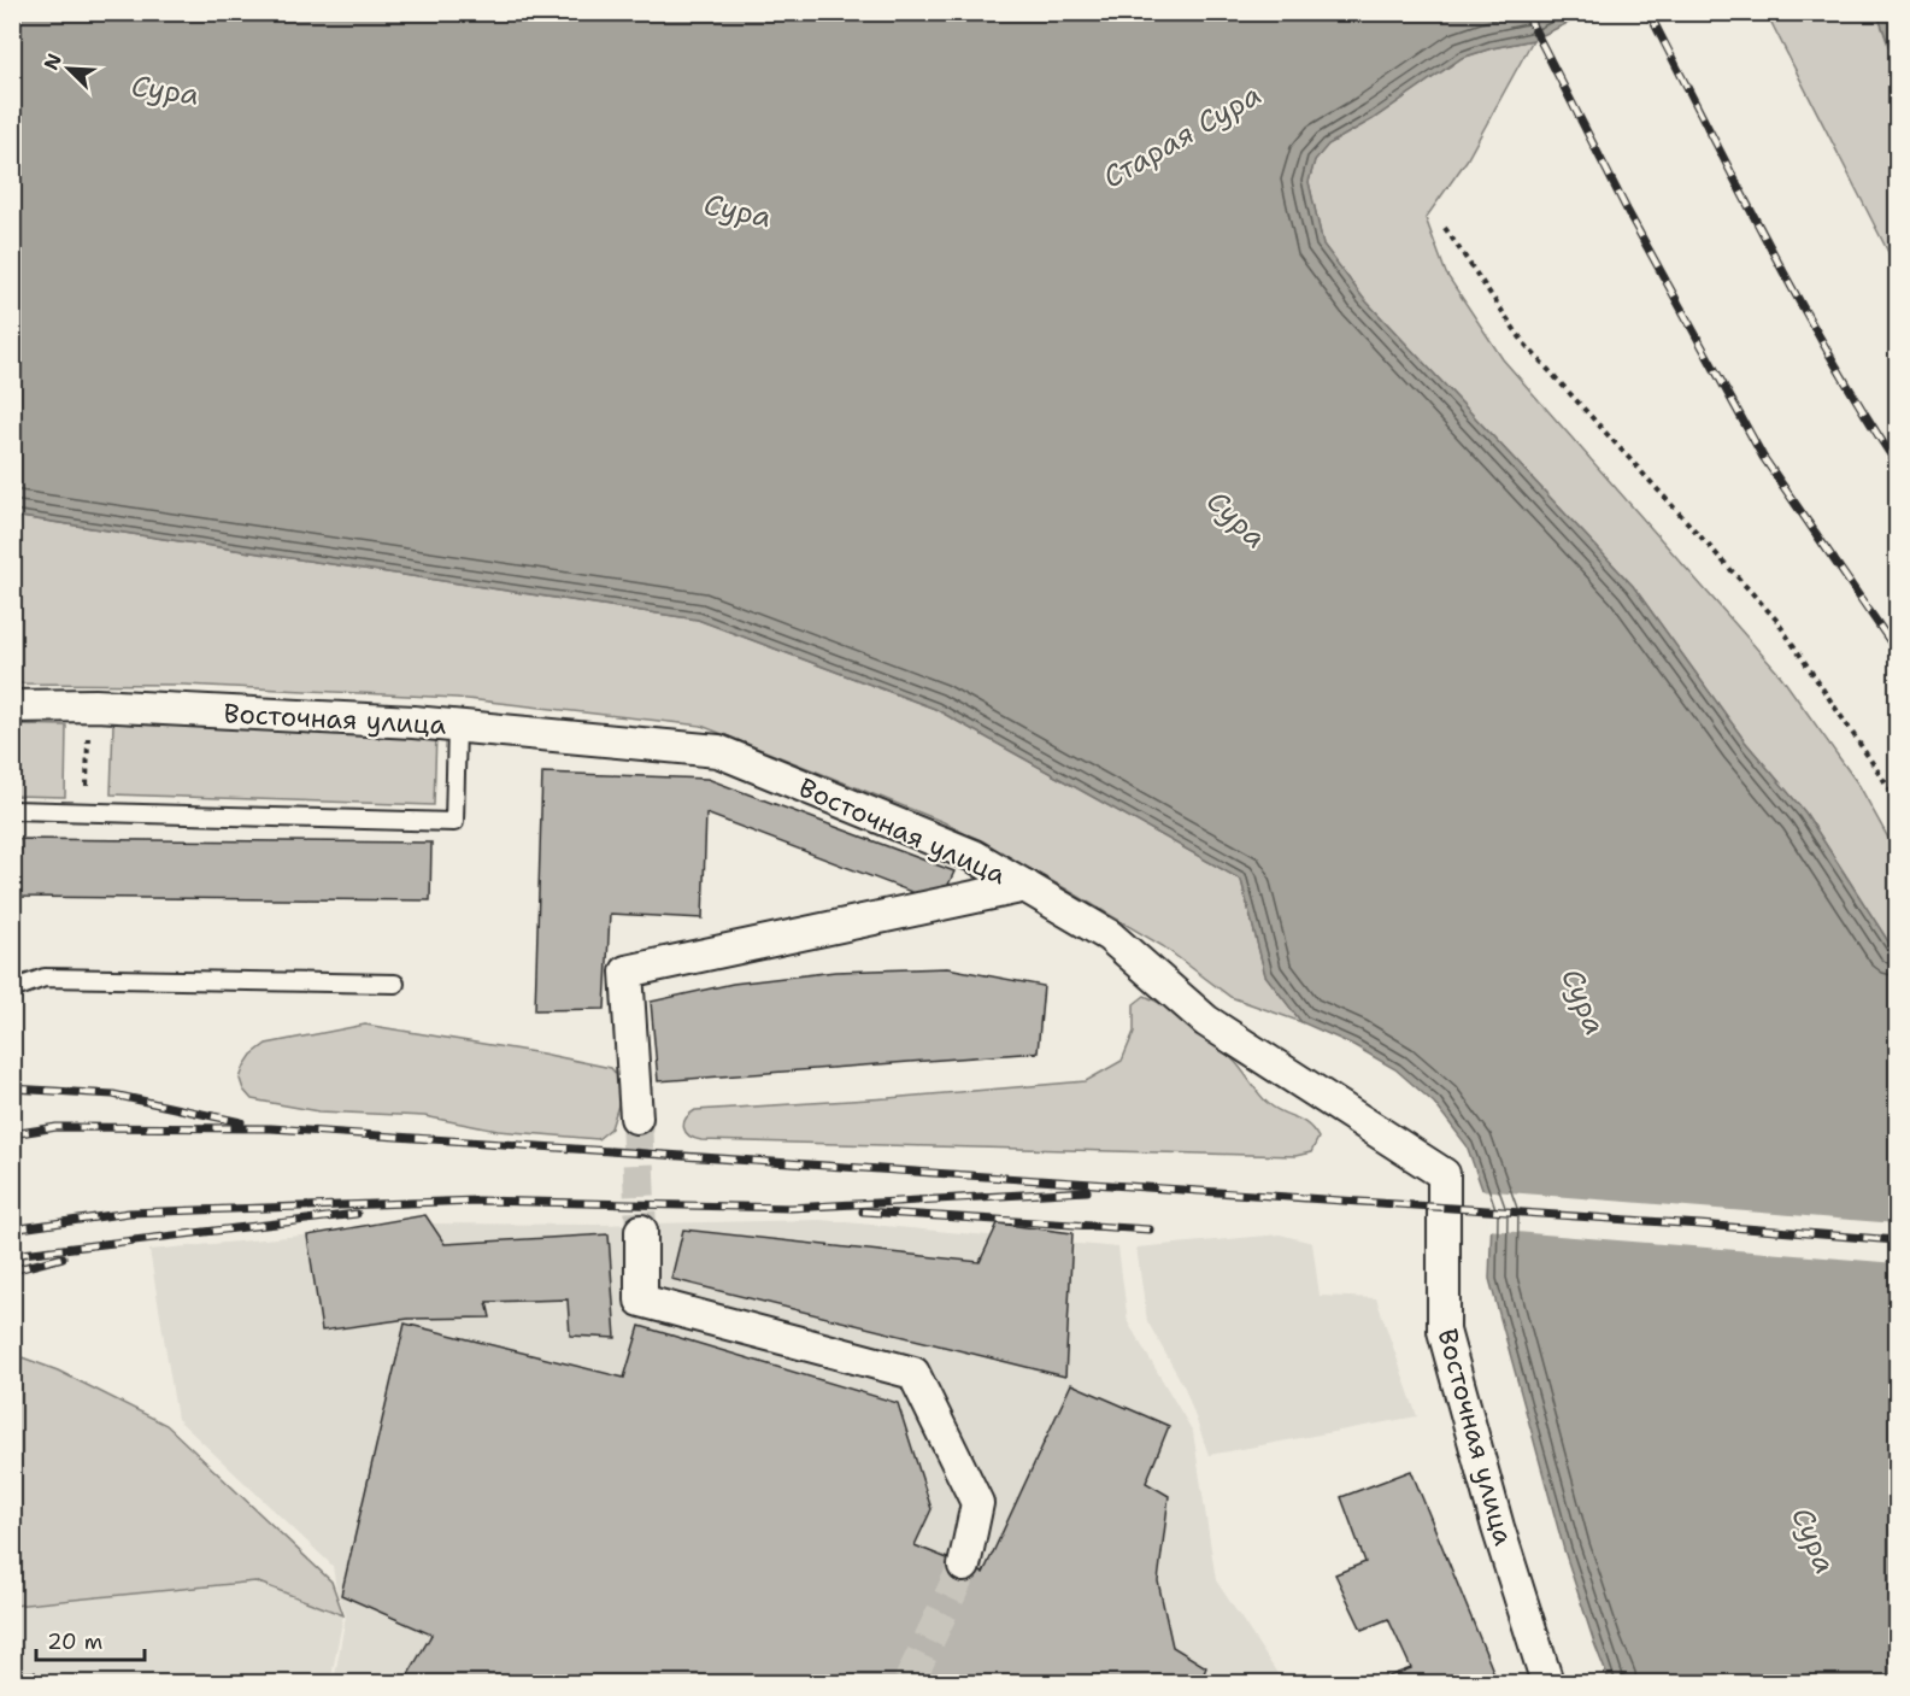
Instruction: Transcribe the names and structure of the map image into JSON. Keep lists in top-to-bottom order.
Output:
{
  "streets": {
    "street": ["Восточная улица"]
  },
  "water": ["Сура", "Старая Сура"],
  "scale_bar": "20 m",
  "north": "top left"
}
